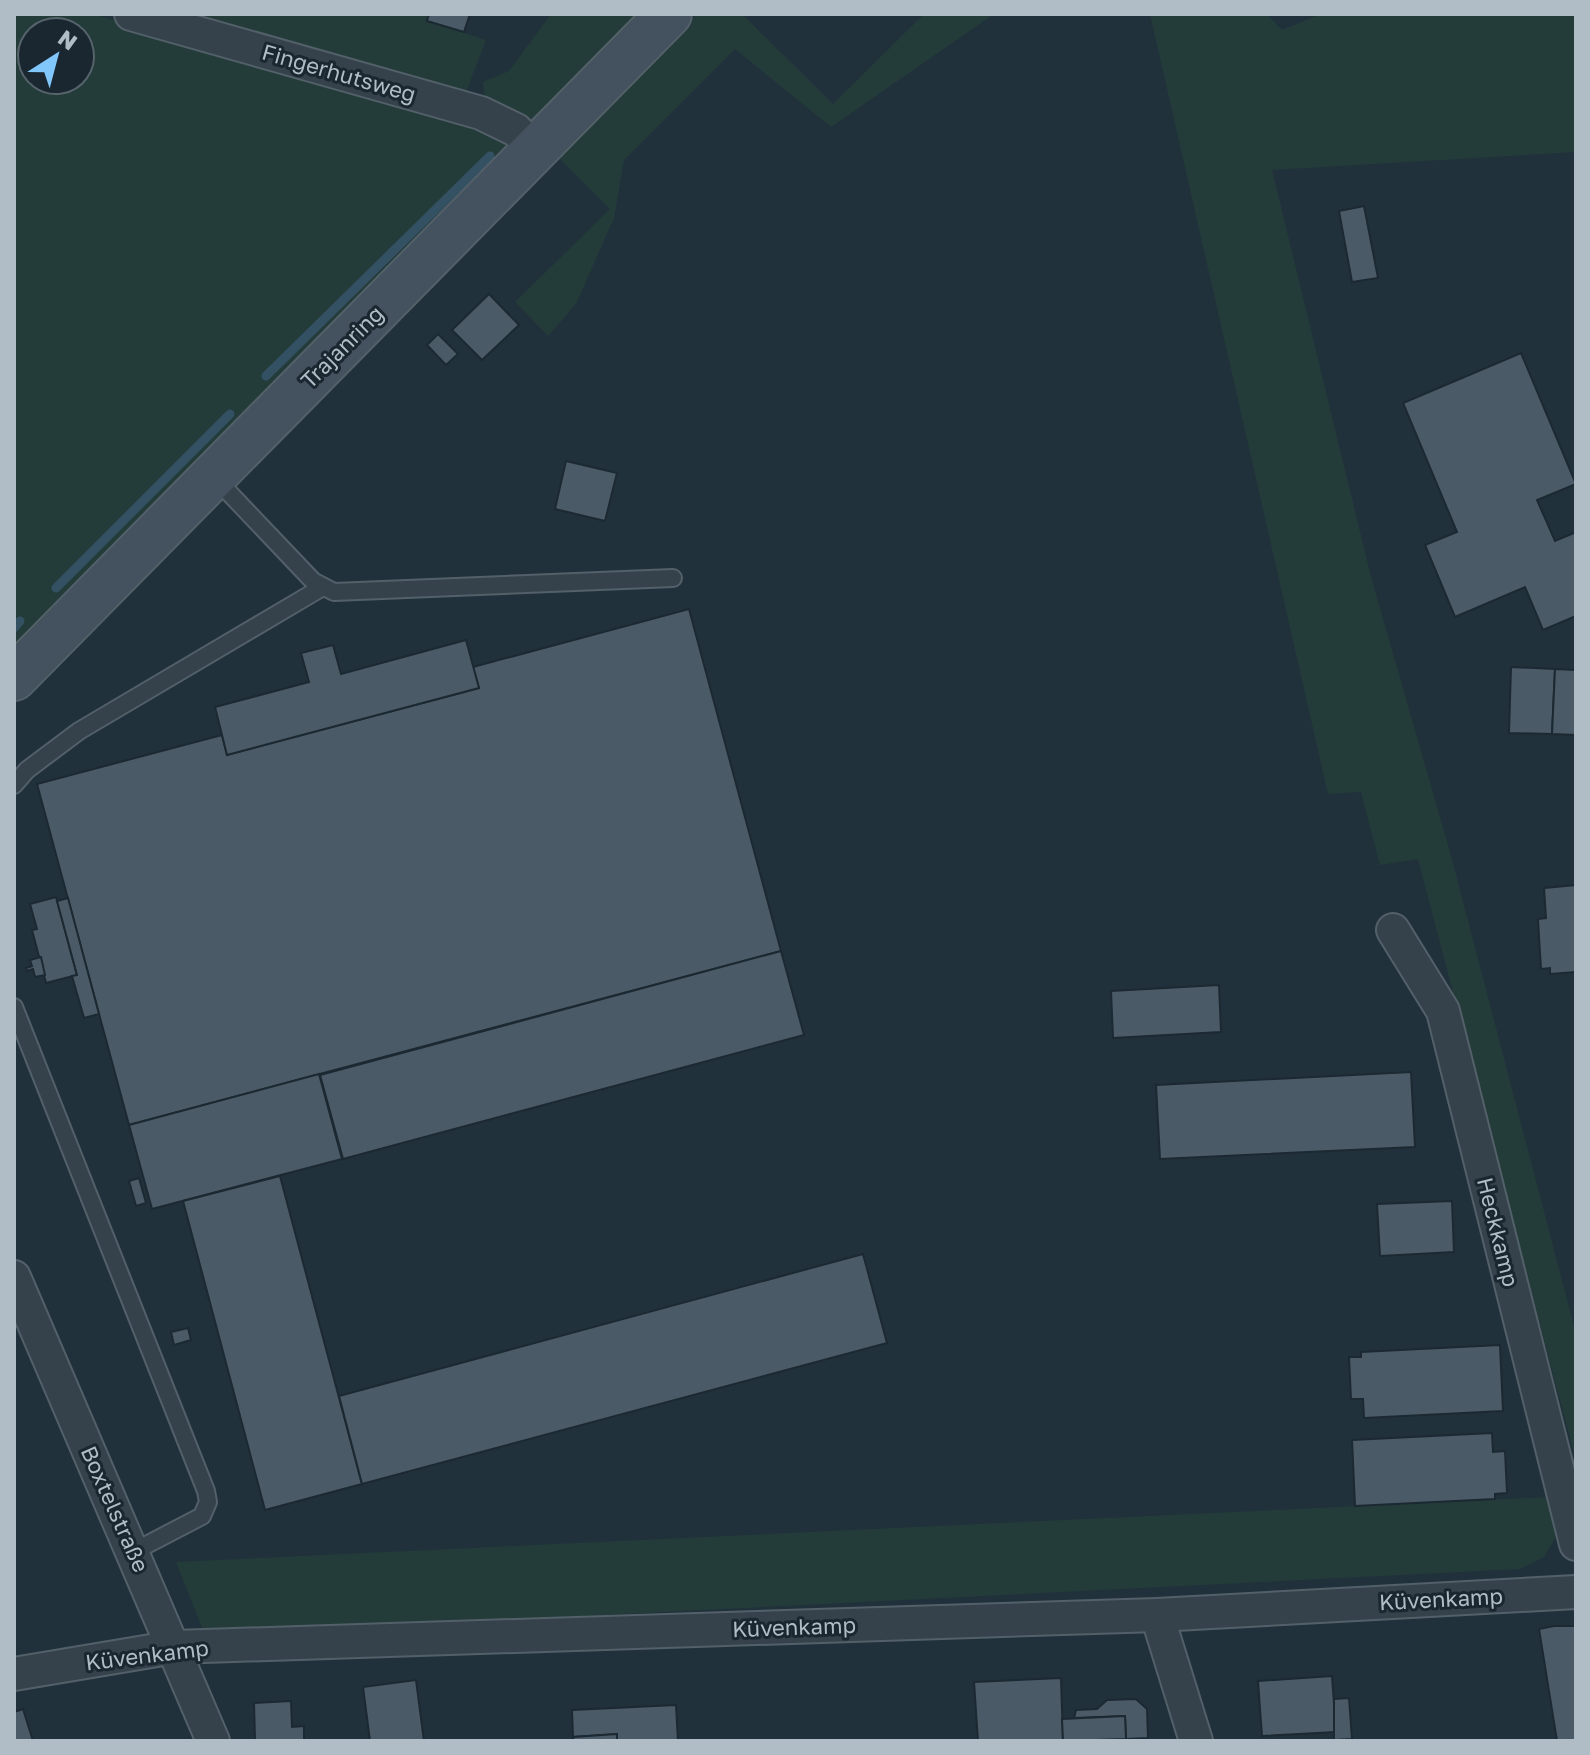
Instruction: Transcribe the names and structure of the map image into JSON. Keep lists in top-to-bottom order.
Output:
{
  "streets": {
    "main road": ["Trajanring"],
    "street": [
      "Fingerhutsweg",
      "Heckkamp",
      "Boxtelstraße",
      "Küvenkamp"
    ]
  },
  "crossings": [
    ["Fingerhutsweg", "Trajanring"],
    ["Boxtelstraße", "Küvenkamp"]
  ],
  "north": "top right"
}
